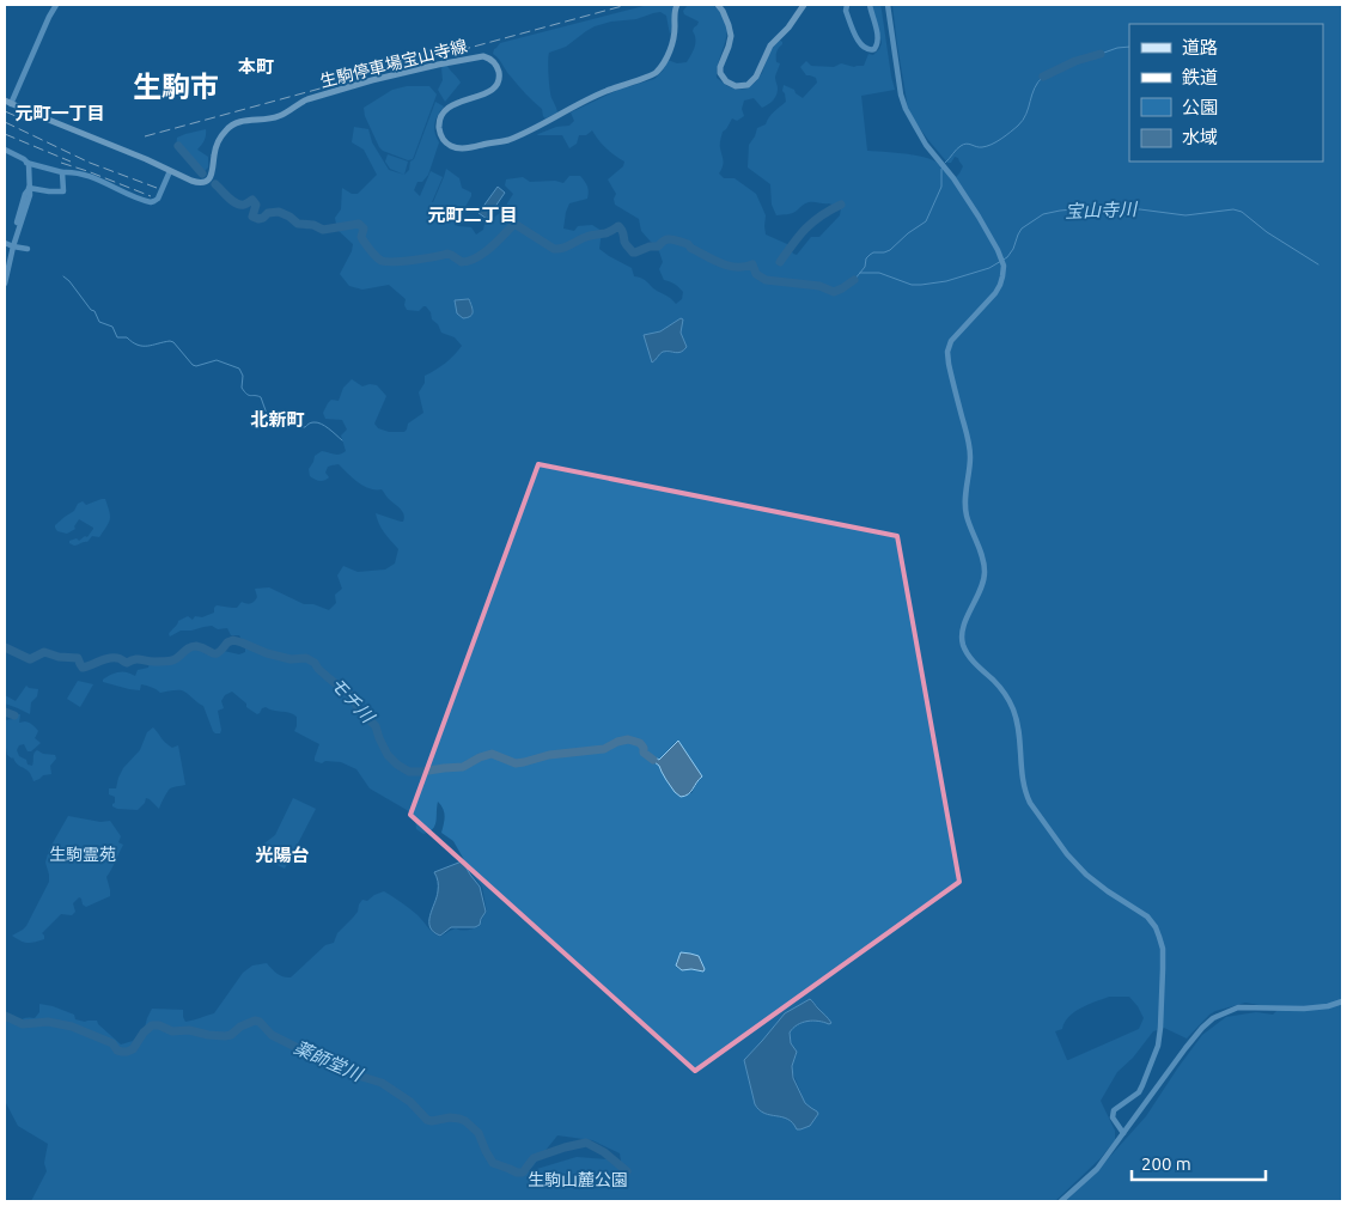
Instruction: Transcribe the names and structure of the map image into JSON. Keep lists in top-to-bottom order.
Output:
{
  "streets": {
    "main road": ["生駒停車場宝山寺線"]
  },
  "districts": [
    "本町",
    "生駒市",
    "元町一丁目",
    "元町二丁目",
    "北新町",
    "光陽台"
  ],
  "water": ["宝山寺川", "モチ川", "薬師堂川"],
  "parks": ["生駒霊苑", "生駒山麓公園"],
  "legend": [
    "道路",
    "鉄道",
    "公園",
    "水域"
  ],
  "scale_bar": "200 m"
}
